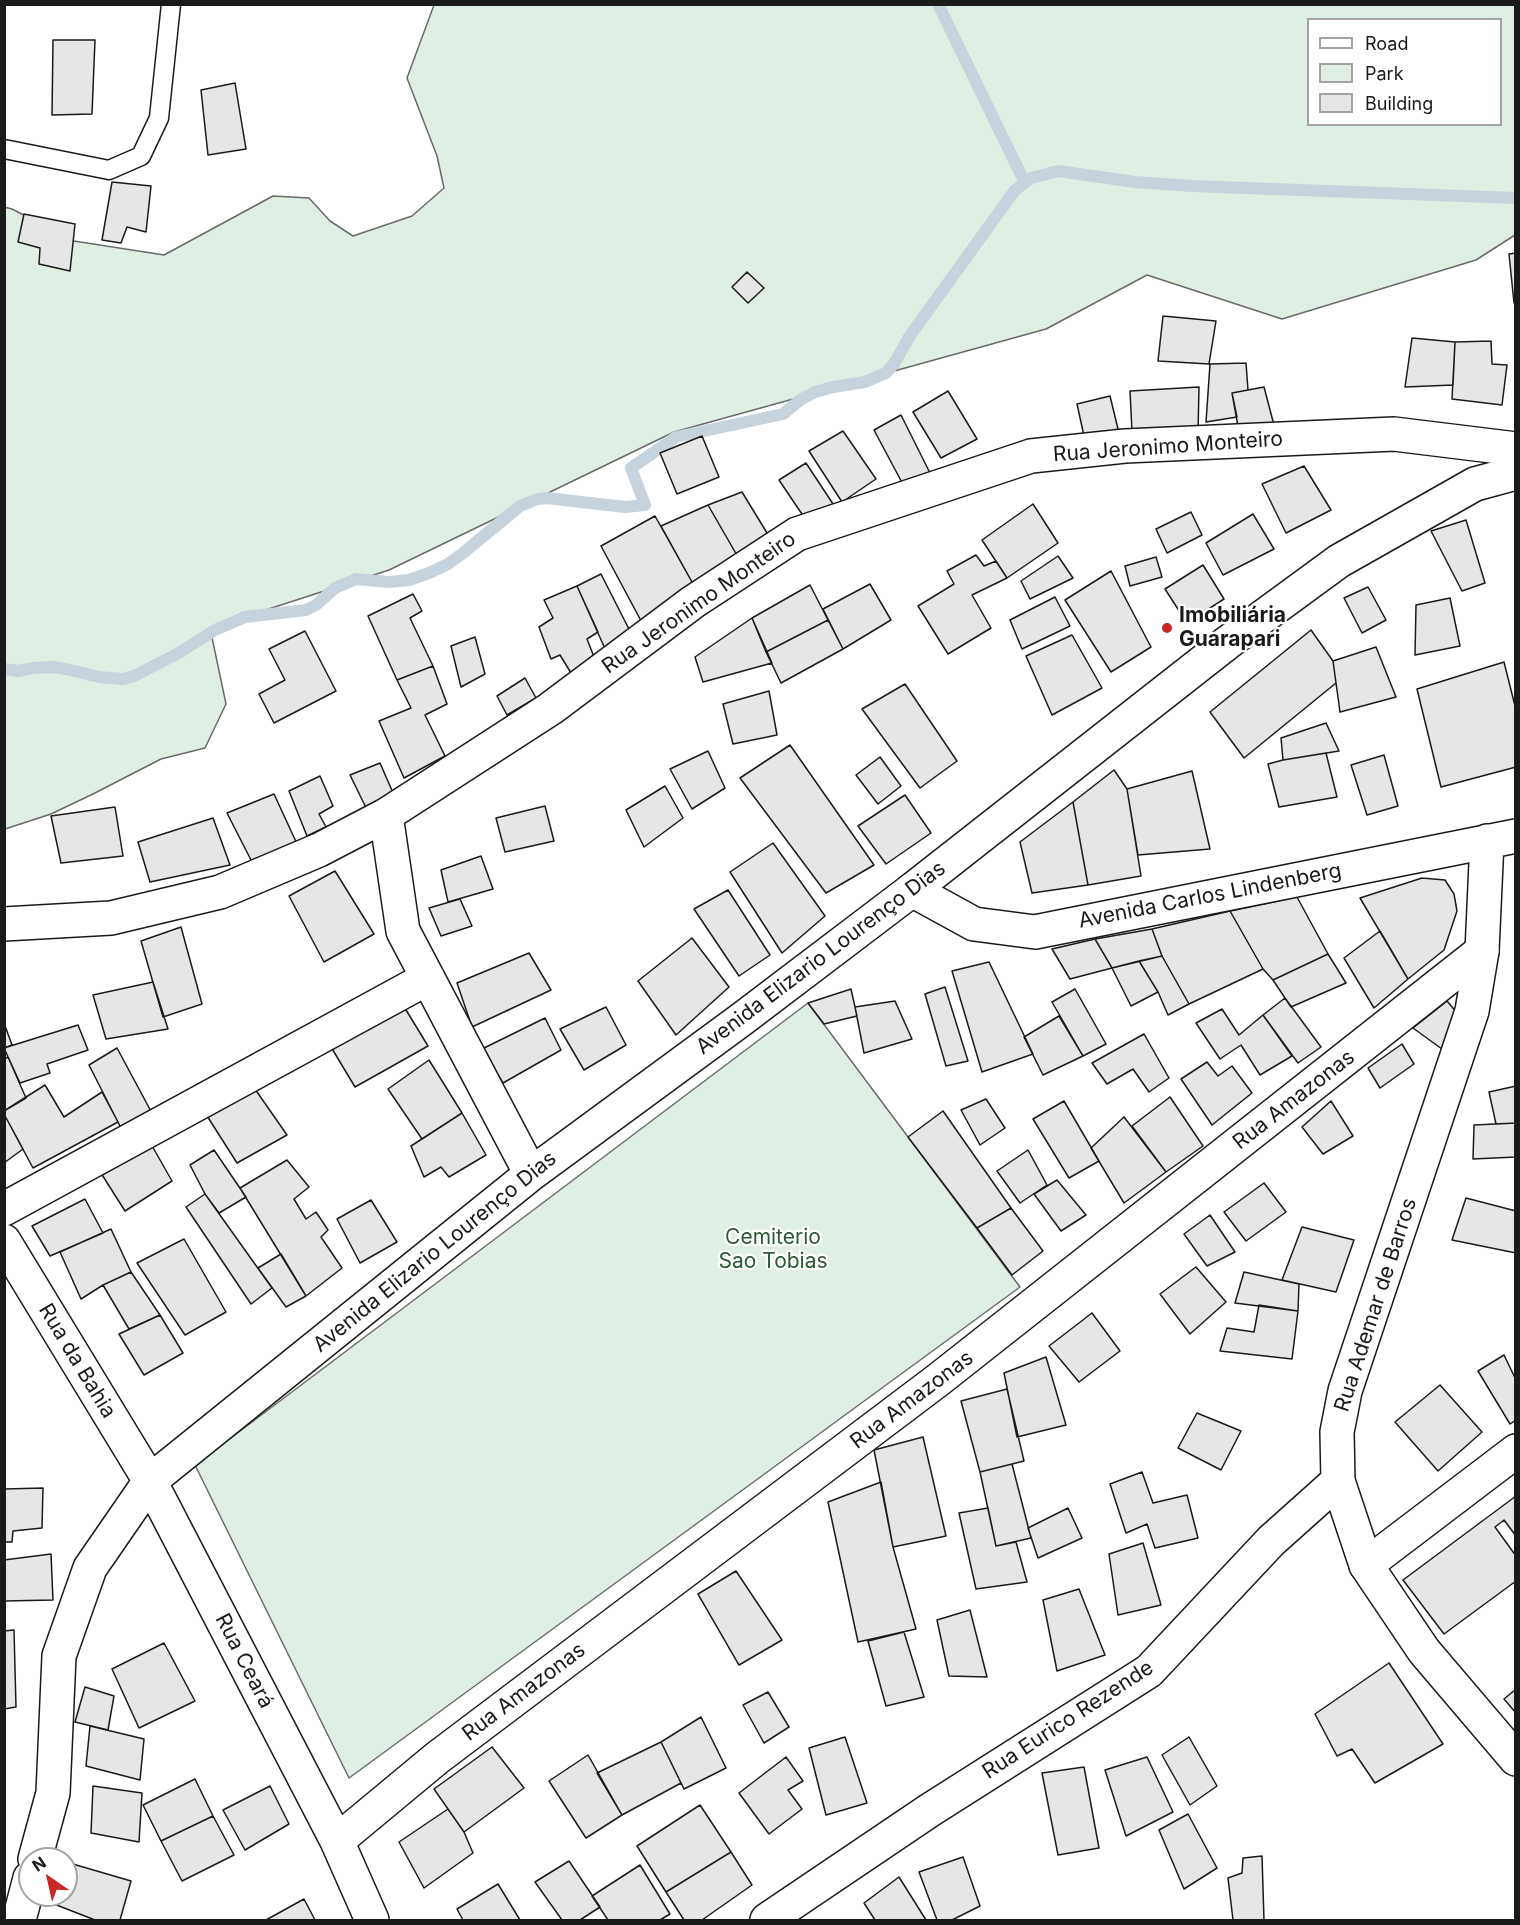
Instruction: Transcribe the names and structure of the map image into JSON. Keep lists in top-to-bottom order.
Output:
{
  "streets": {
    "street": [
      "Rua Jeronimo Monteiro",
      "Avenida Carlos Lindenberg",
      "Avenida Elizario Lourenço Dias",
      "Rua Amazonas",
      "Rua Ademar de Barros",
      "Rua da Bahia",
      "Rua Ceará",
      "Rua Eurico Rezende"
    ]
  },
  "crossings": [
    ["Avenida Carlos Lindenberg", "Avenida Elizario Lourenço Dias"],
    ["Avenida Carlos Lindenberg", "Rua Ademar de Barros"],
    ["Avenida Elizario Lourenço Dias", "Rua da Bahia"],
    ["Avenida Elizario Lourenço Dias", "Rua Ceará"],
    ["Rua Amazonas", "Rua Ademar de Barros"],
    ["Rua Amazonas", "Rua Ceará"],
    ["Rua Ademar de Barros", "Rua Eurico Rezende"],
    ["Rua da Bahia", "Rua Ceará"]
  ],
  "parks": ["Cemiterio Sao Tobias"],
  "places": ["Imobiliária Guarapari"],
  "legend": ["Road", "Park", "Building"],
  "north": "top left"
}
